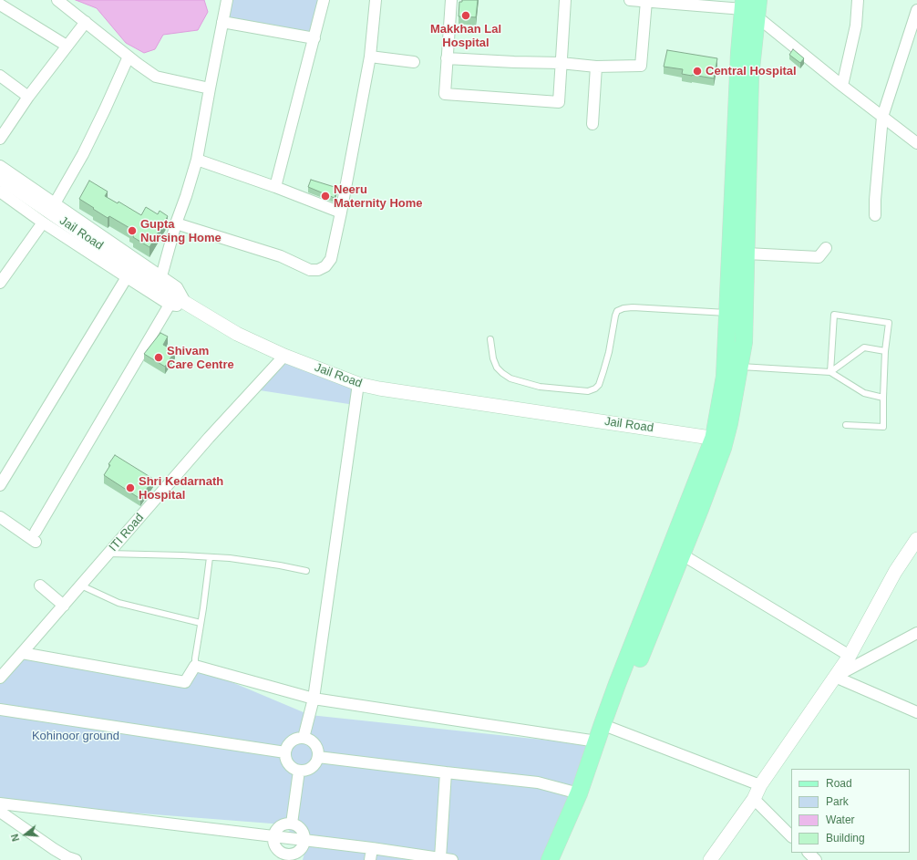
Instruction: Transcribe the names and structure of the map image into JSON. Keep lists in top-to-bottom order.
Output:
{
  "streets": {
    "street": ["Jail Road", "ITI Road"]
  },
  "crossings": [
    ["Jail Road", "ITI Road"]
  ],
  "parks": ["Kohinoor ground"],
  "places": [
    "Makkhan Lal Hospital",
    "Central Hospital",
    "Neeru Maternity Home",
    "Gupta Nursing Home",
    "Shivam Care Centre",
    "Shri Kedarnath Hospital"
  ],
  "legend": [
    "Road",
    "Park",
    "Water",
    "Building"
  ],
  "north": "left"
}
